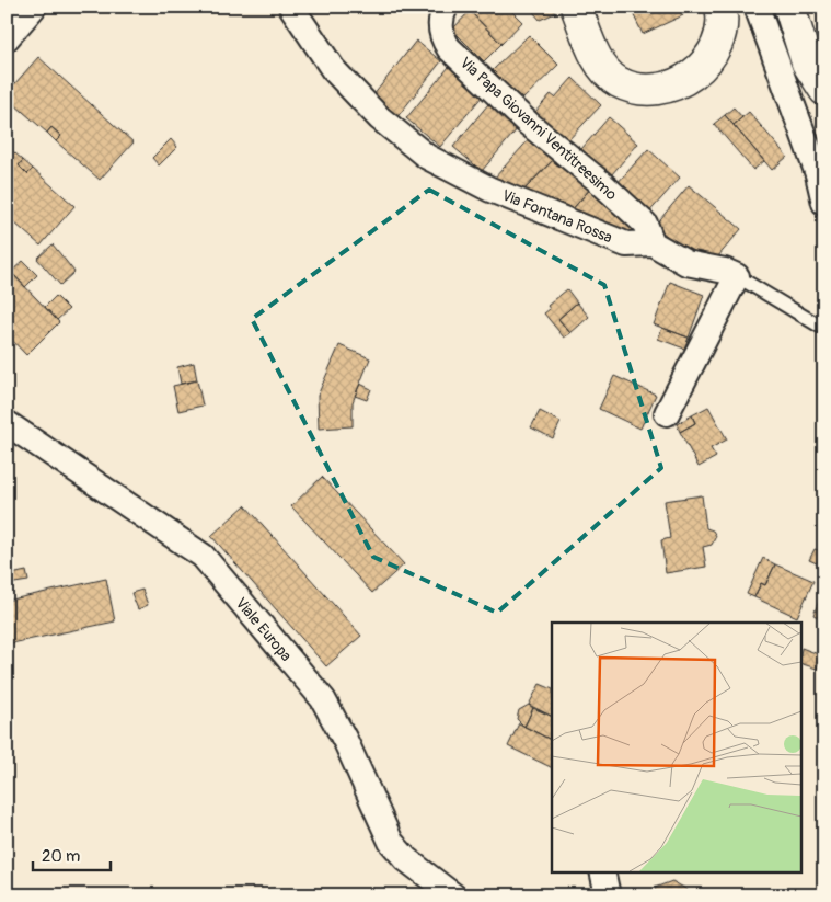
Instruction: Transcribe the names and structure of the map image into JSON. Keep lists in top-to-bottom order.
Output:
{
  "streets": {
    "street": ["Via Papa Giovanni Ventitreesimo", "Via Fontana Rossa", "Viale Europa"]
  },
  "crossings": [
    ["Via Papa Giovanni Ventitreesimo", "Via Fontana Rossa"]
  ],
  "scale_bar": "20 m"
}
